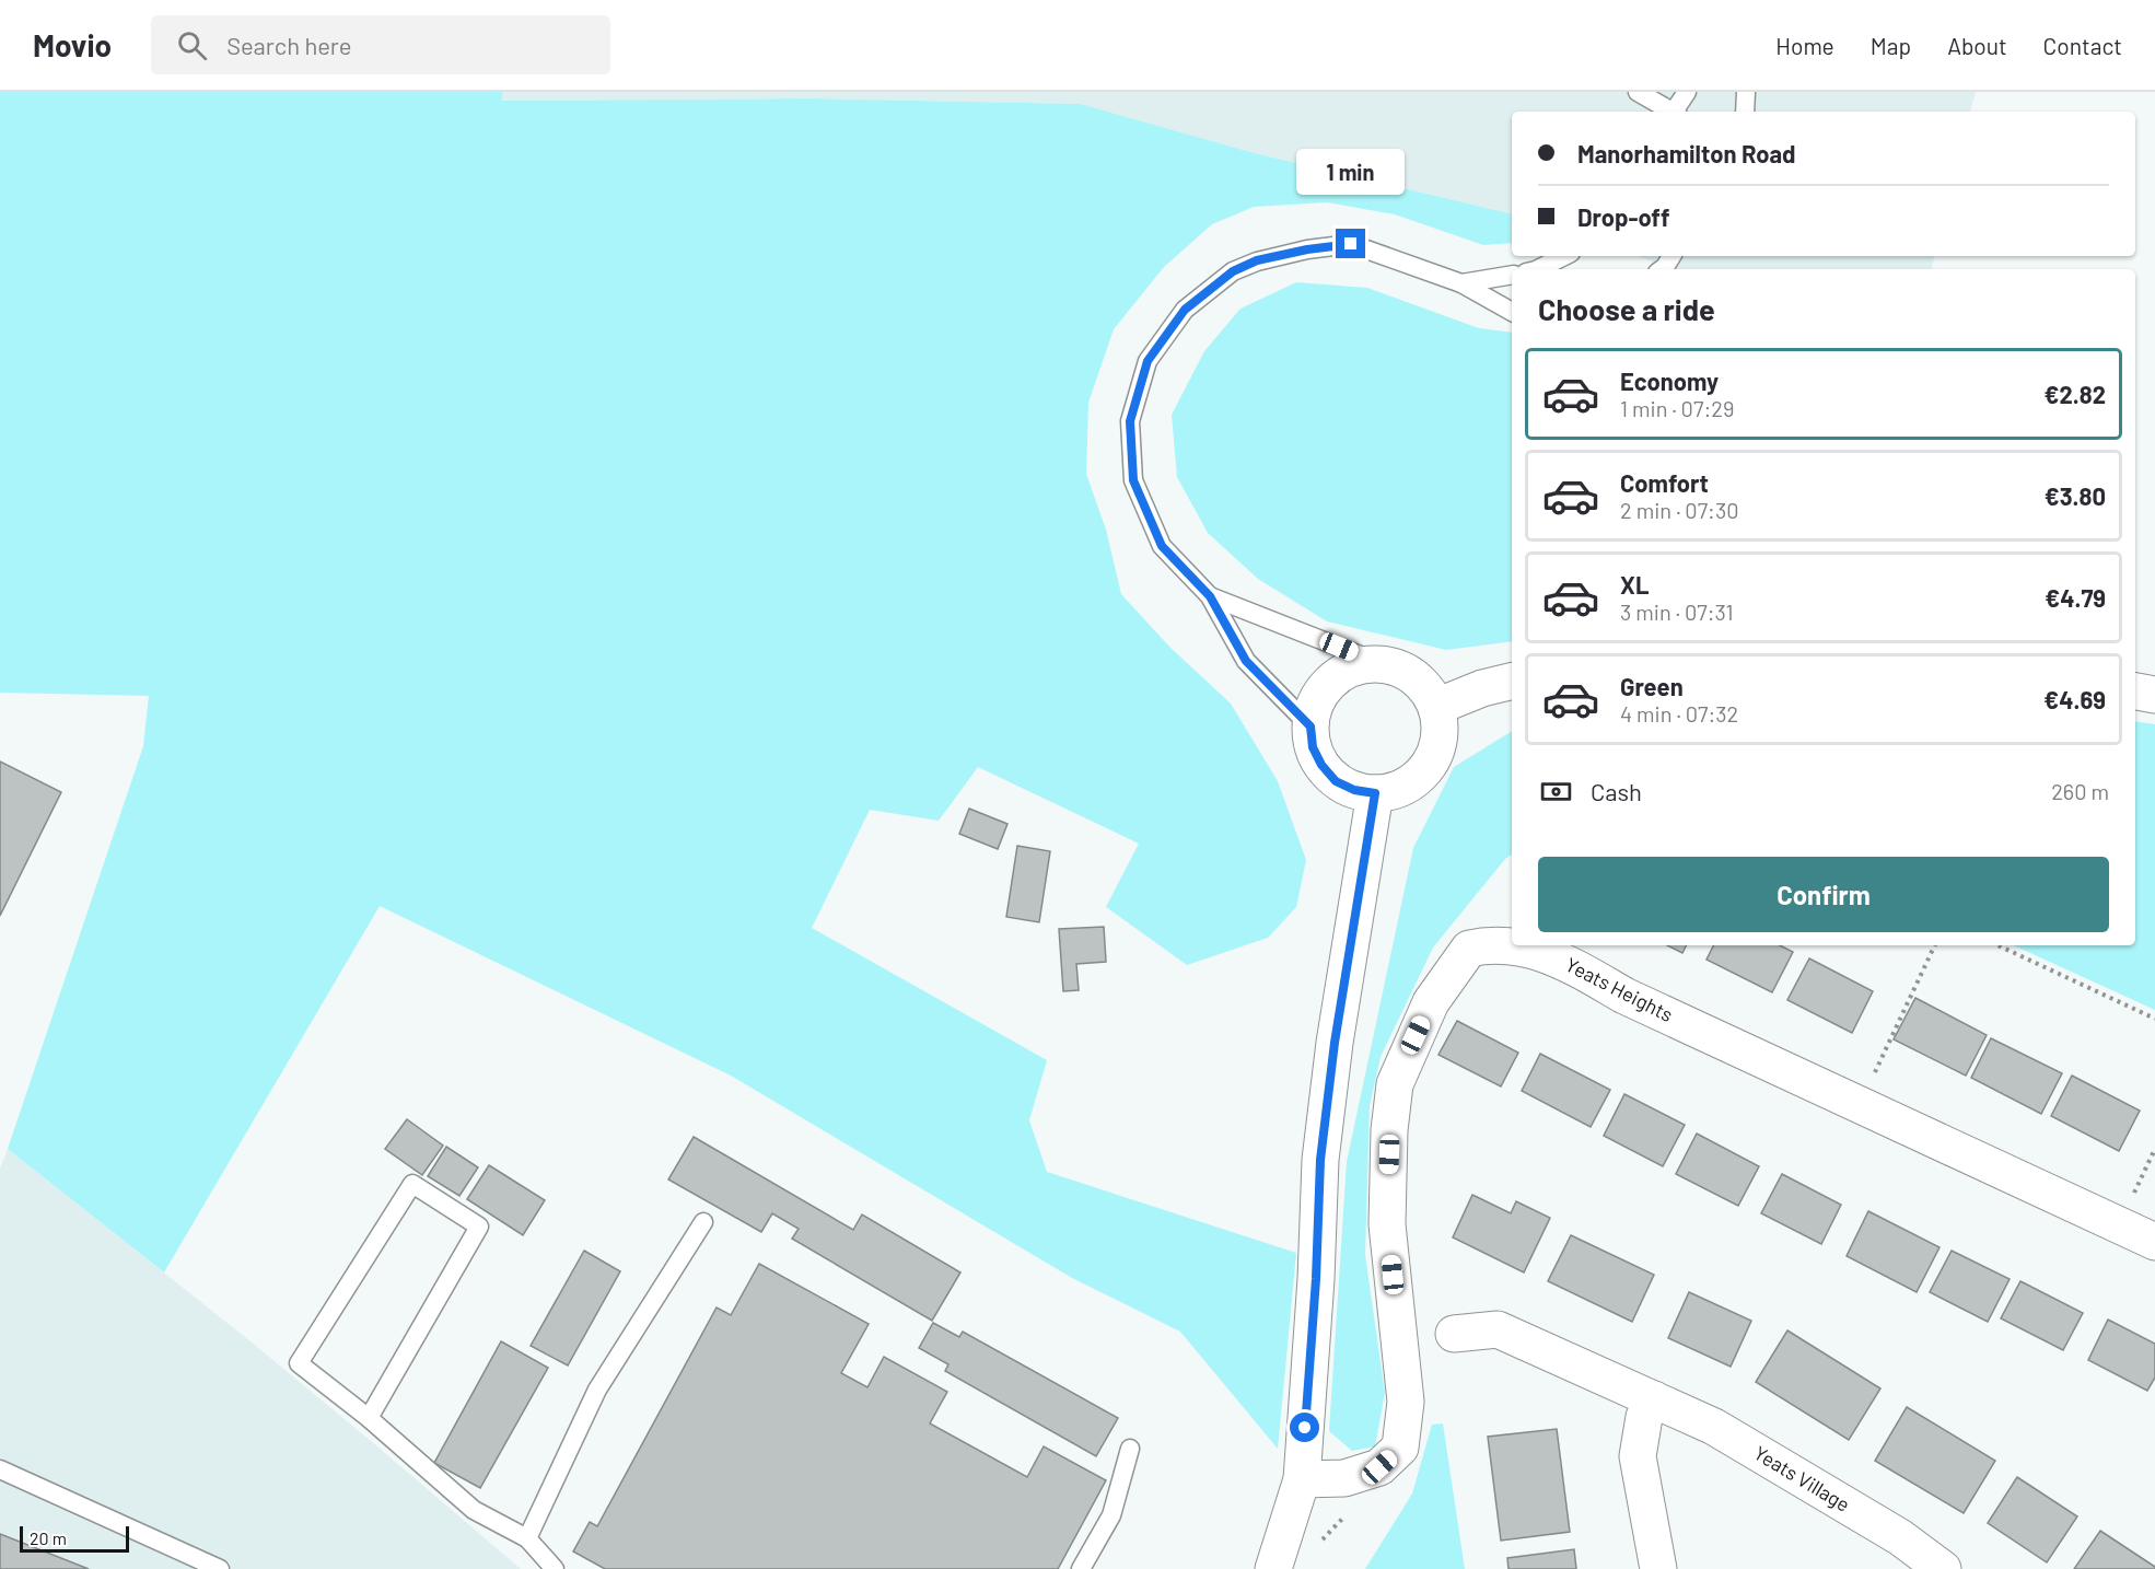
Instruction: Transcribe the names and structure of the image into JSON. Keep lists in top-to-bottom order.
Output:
{
  "streets": {
    "main road": ["Yeats Heights", "Yeats Village"]
  },
  "scale_bar": "20 m",
  "page": {
    "header": "Movio",
    "search": "Search here",
    "nav": [
      "Home",
      "Map",
      "About",
      "Contact"
    ],
    "banner": ["Manorhamilton Road", "Drop-off"],
    "bubble": "1 min",
    "heading": "Choose a ride",
    "list": [
      {
        "name": "Economy",
        "note": "1 min · 07:29",
        "value": "€2.82"
      },
      {
        "name": "Comfort",
        "note": "2 min · 07:30",
        "value": "€3.80"
      },
      {
        "name": "XL",
        "note": "3 min · 07:31",
        "value": "€4.79"
      },
      {
        "name": "Green",
        "note": "4 min · 07:32",
        "value": "€4.69"
      }
    ],
    "pay": ["Cash", "260 m"],
    "buttons": "Confirm",
    "scale": "20 m"
  }
}
